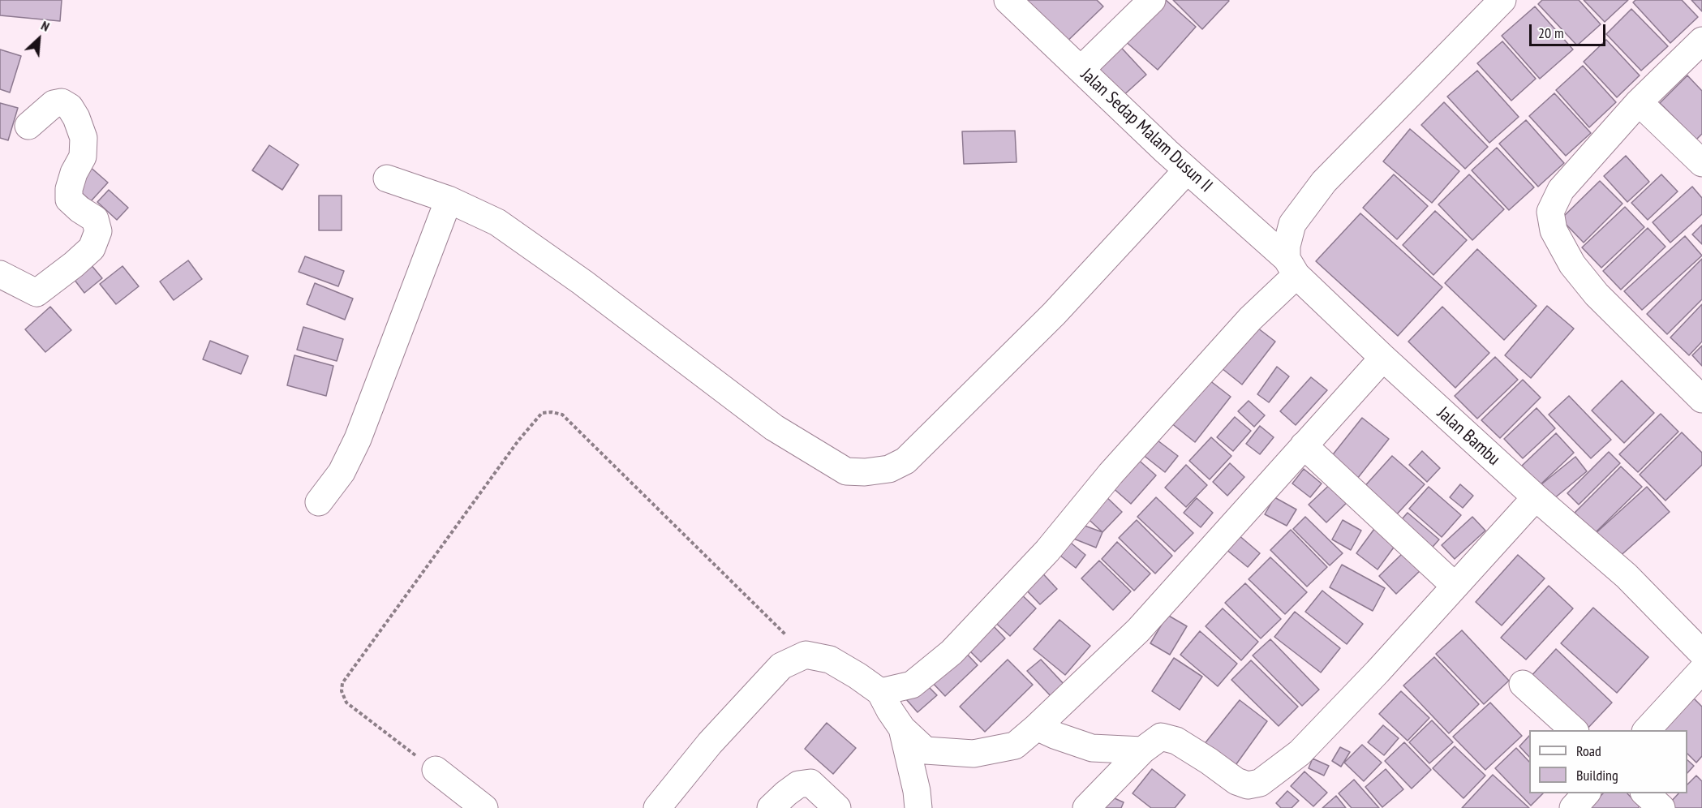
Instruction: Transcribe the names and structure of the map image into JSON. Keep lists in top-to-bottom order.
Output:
{
  "streets": {
    "street": ["Jalan Sedap Malam Dusun II", "Jalan Bambu"]
  },
  "crossings": [
    ["Jalan Sedap Malam Dusun II", "Jalan Bambu"]
  ],
  "legend": ["Road", "Building"],
  "scale_bar": "20 m",
  "north": "top right"
}
